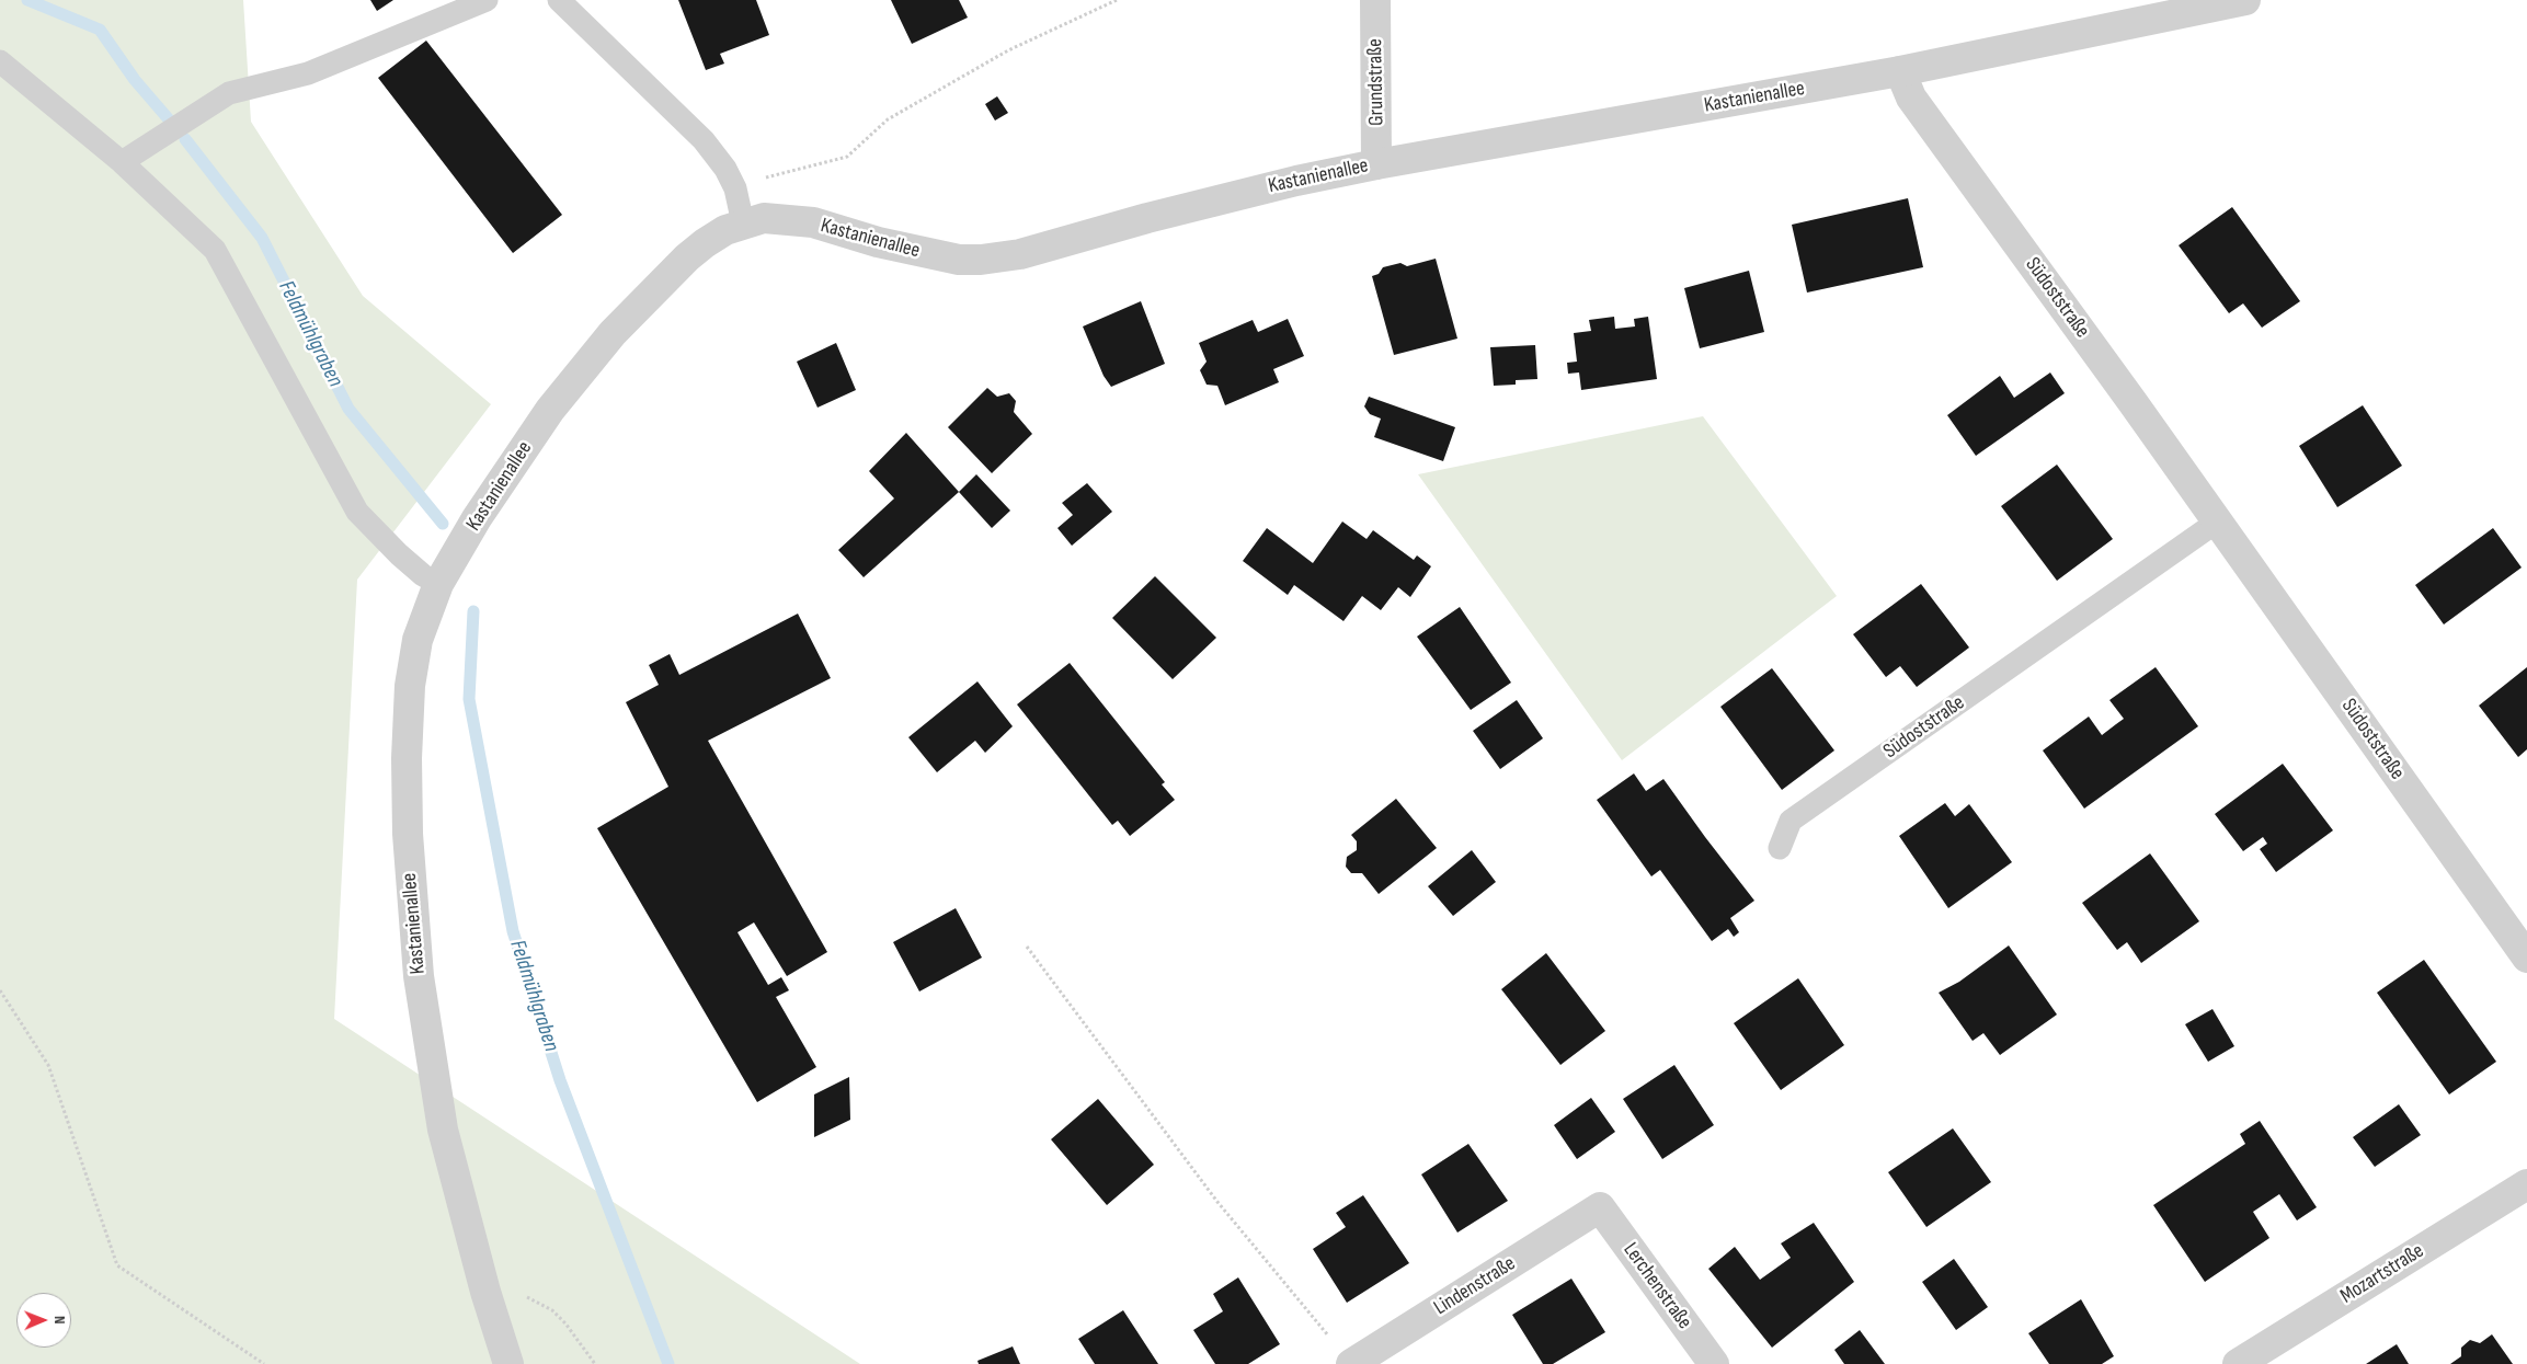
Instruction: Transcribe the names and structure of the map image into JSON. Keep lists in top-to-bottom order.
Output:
{
  "streets": {
    "street": [
      "Grundstraße",
      "Kastanienallee",
      "Südoststraße",
      "Mozartstraße",
      "Lindenstraße",
      "Lerchenstraße"
    ]
  },
  "crossings": [
    ["Grundstraße", "Kastanienallee"],
    ["Kastanienallee", "Südoststraße"],
    ["Lindenstraße", "Lerchenstraße"]
  ],
  "water": ["Feldmühlgraben"],
  "north": "right"
}
